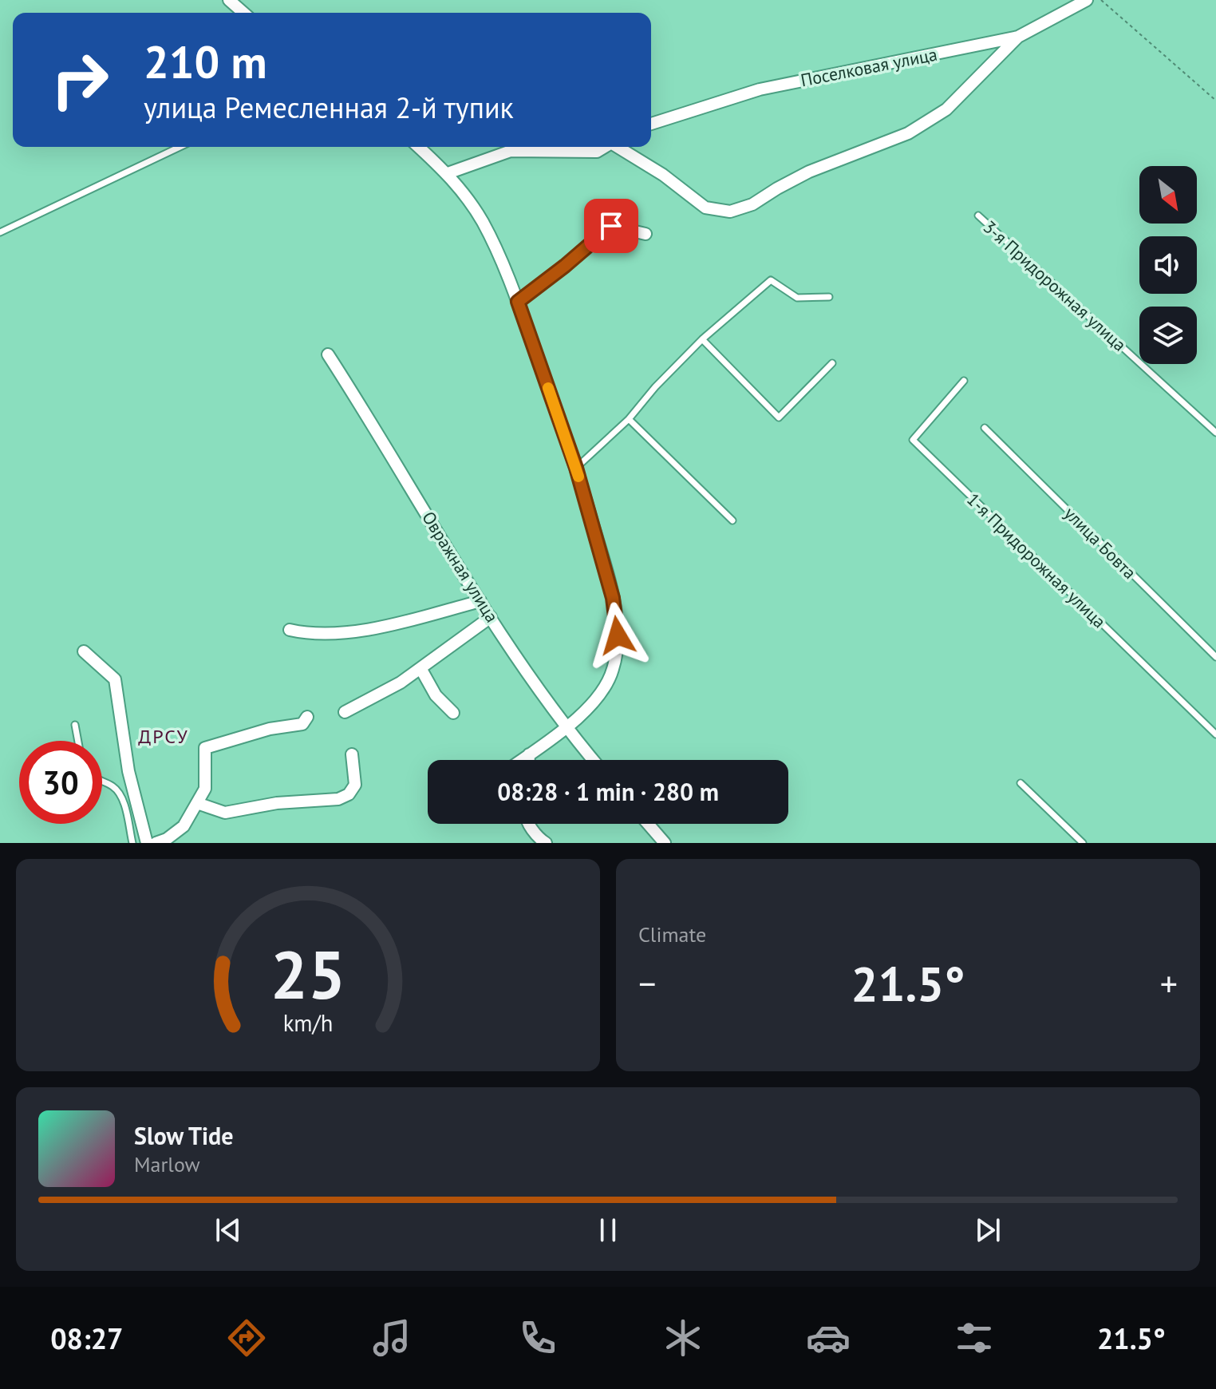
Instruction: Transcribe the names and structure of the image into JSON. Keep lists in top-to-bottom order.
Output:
{
  "streets": {
    "street": ["Поселковая улица", "Овражная улица"],
    "lane": ["3-я Придорожная улица", "улица Бовта", "1-я Придорожная улица"]
  },
  "districts": ["ДРСУ"],
  "north": "bottom right",
  "page": {
    "turn": ["210 m", "улица Ремесленная 2-й тупик"],
    "limit": "30",
    "trip": "08:28 · 1 min · 280 m",
    "tile": "Climate",
    "heat": ["−", "21.5°", "+"],
    "song": ["Slow Tide", "Marlow"],
    "tabs": ["08:27", "21.5°"],
    "gauge": ["25", "km/h"]
  }
}
